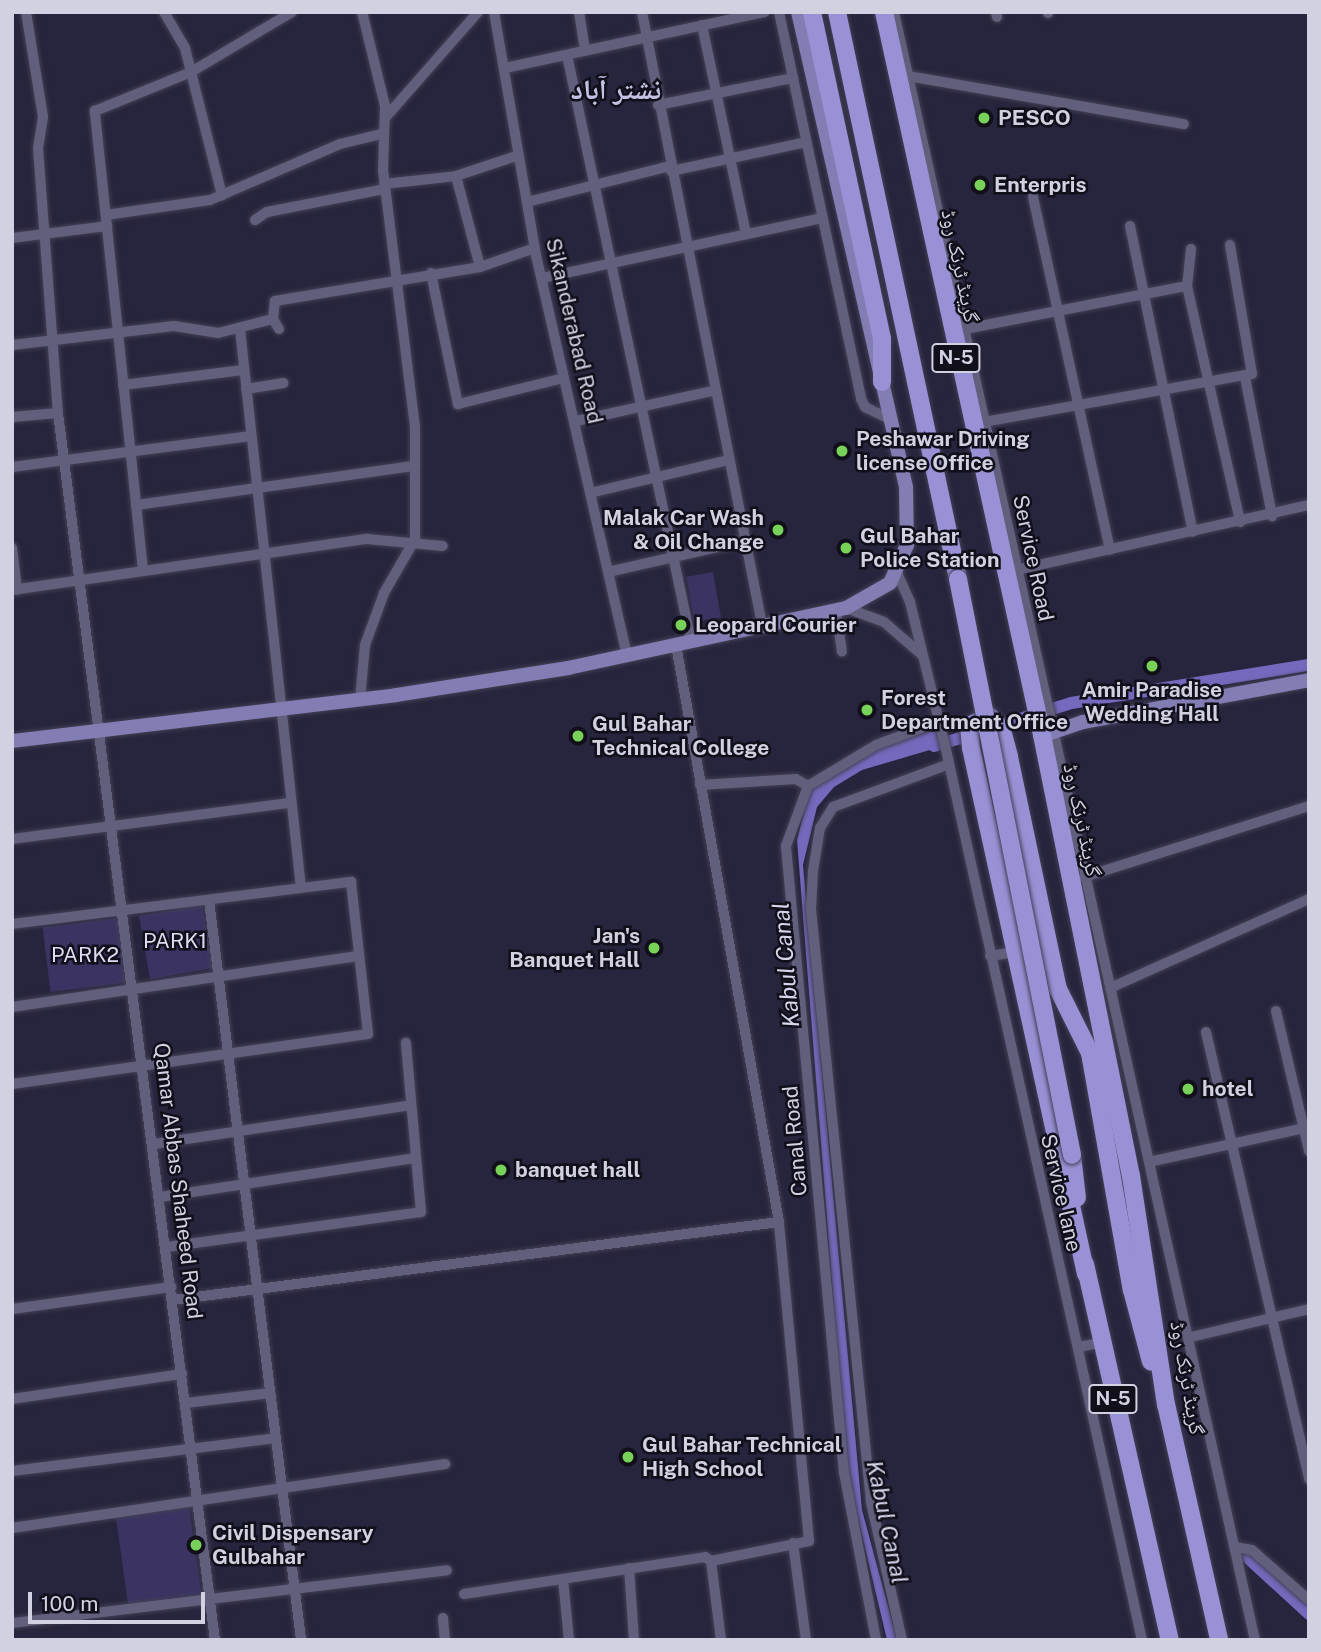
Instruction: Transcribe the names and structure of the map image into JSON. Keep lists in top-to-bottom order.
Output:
{
  "streets": {
    "highway": ["گرینڈ ٹرنک روڈ", "N-5"],
    "street": [
      "Sikanderabad Road",
      "Service Road",
      "Canal Road",
      "Qamar Abbas Shaheed Road",
      "Service lane"
    ]
  },
  "crossings": [
    ["گرینڈ ٹرنک روڈ", "Service Road"]
  ],
  "districts": ["نشتر آباد"],
  "water": ["Kabul Canal"],
  "parks": ["PARK1", "PARK2"],
  "places": [
    "PESCO",
    "Enterpris",
    "Peshawar Driving license Office",
    "Malak Car Wash & Oil Change",
    "Gul Bahar Police Station",
    "Leopard Courier",
    "Amir Paradise Wedding Hall",
    "Forest Department Office",
    "Gul Bahar Technical College",
    "Jan's Banquet Hall",
    "hotel",
    "banquet hall",
    "Gul Bahar Technical High School",
    "Civil Dispensary Gulbahar"
  ],
  "scale_bar": "100 m"
}
